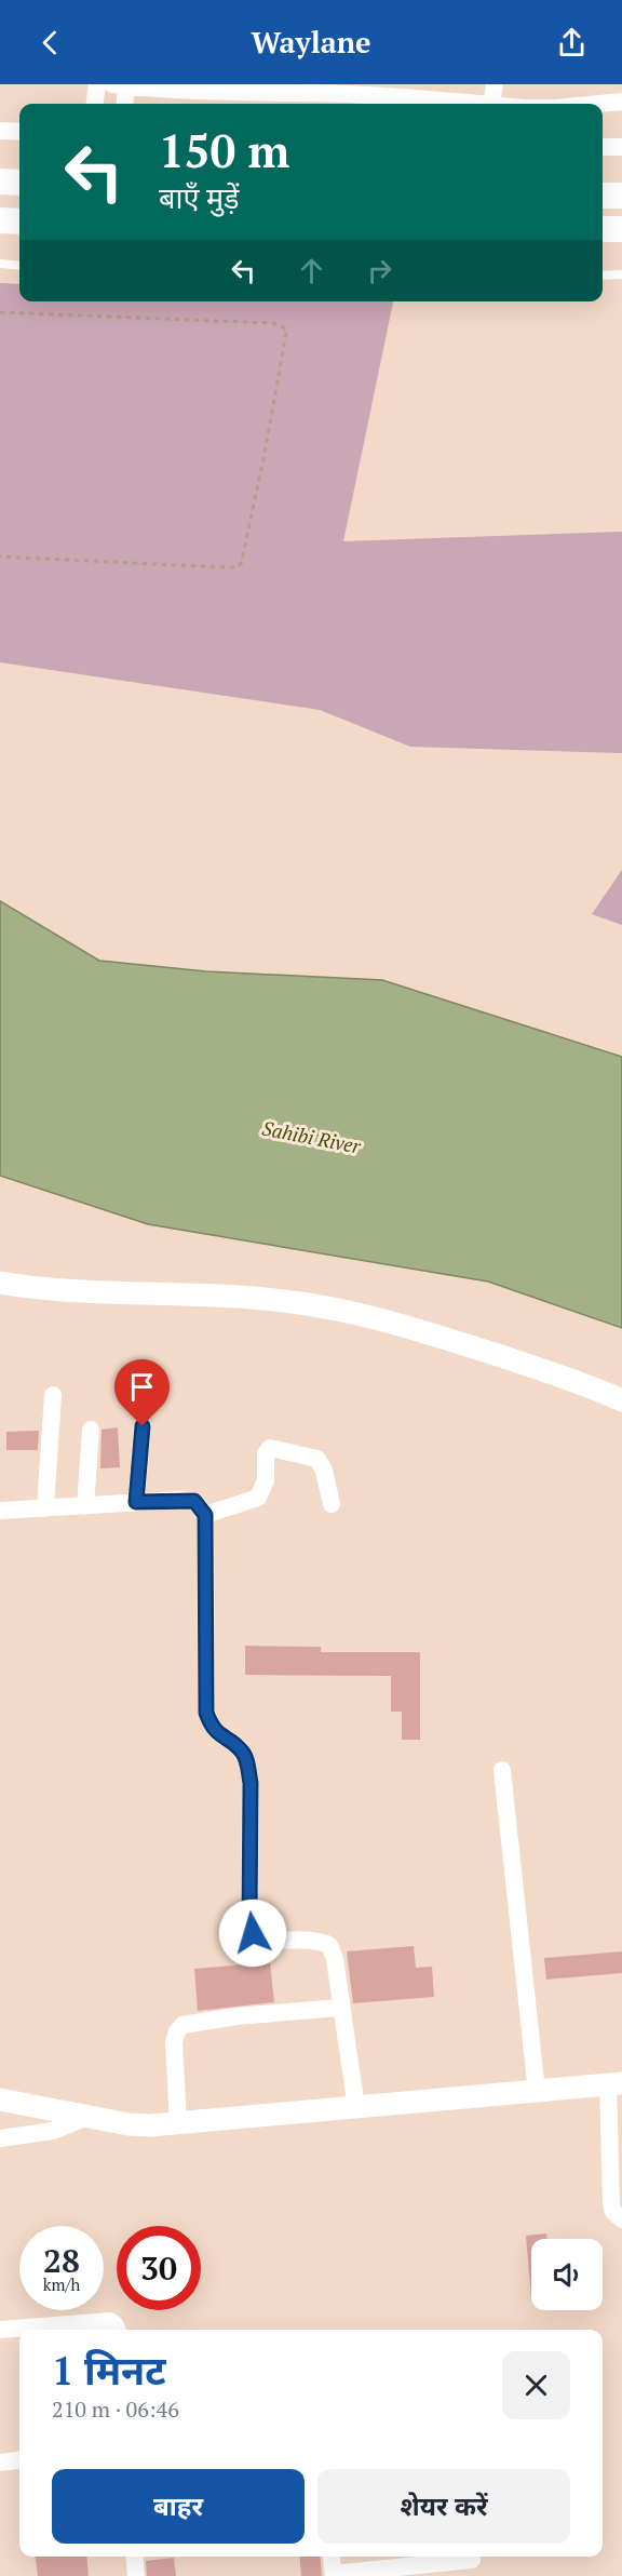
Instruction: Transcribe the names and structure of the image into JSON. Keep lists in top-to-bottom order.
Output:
{
  "water": ["Sahibi River"],
  "page": {
    "header": "Waylane",
    "turn": ["150 m", "बाएँ मुड़ें"],
    "speed": "28 km/h",
    "limit": "30",
    "heading": ["1 मिनट", "210 m · 06:46"],
    "buttons": ["बाहर", "शेयर करें"]
  }
}
